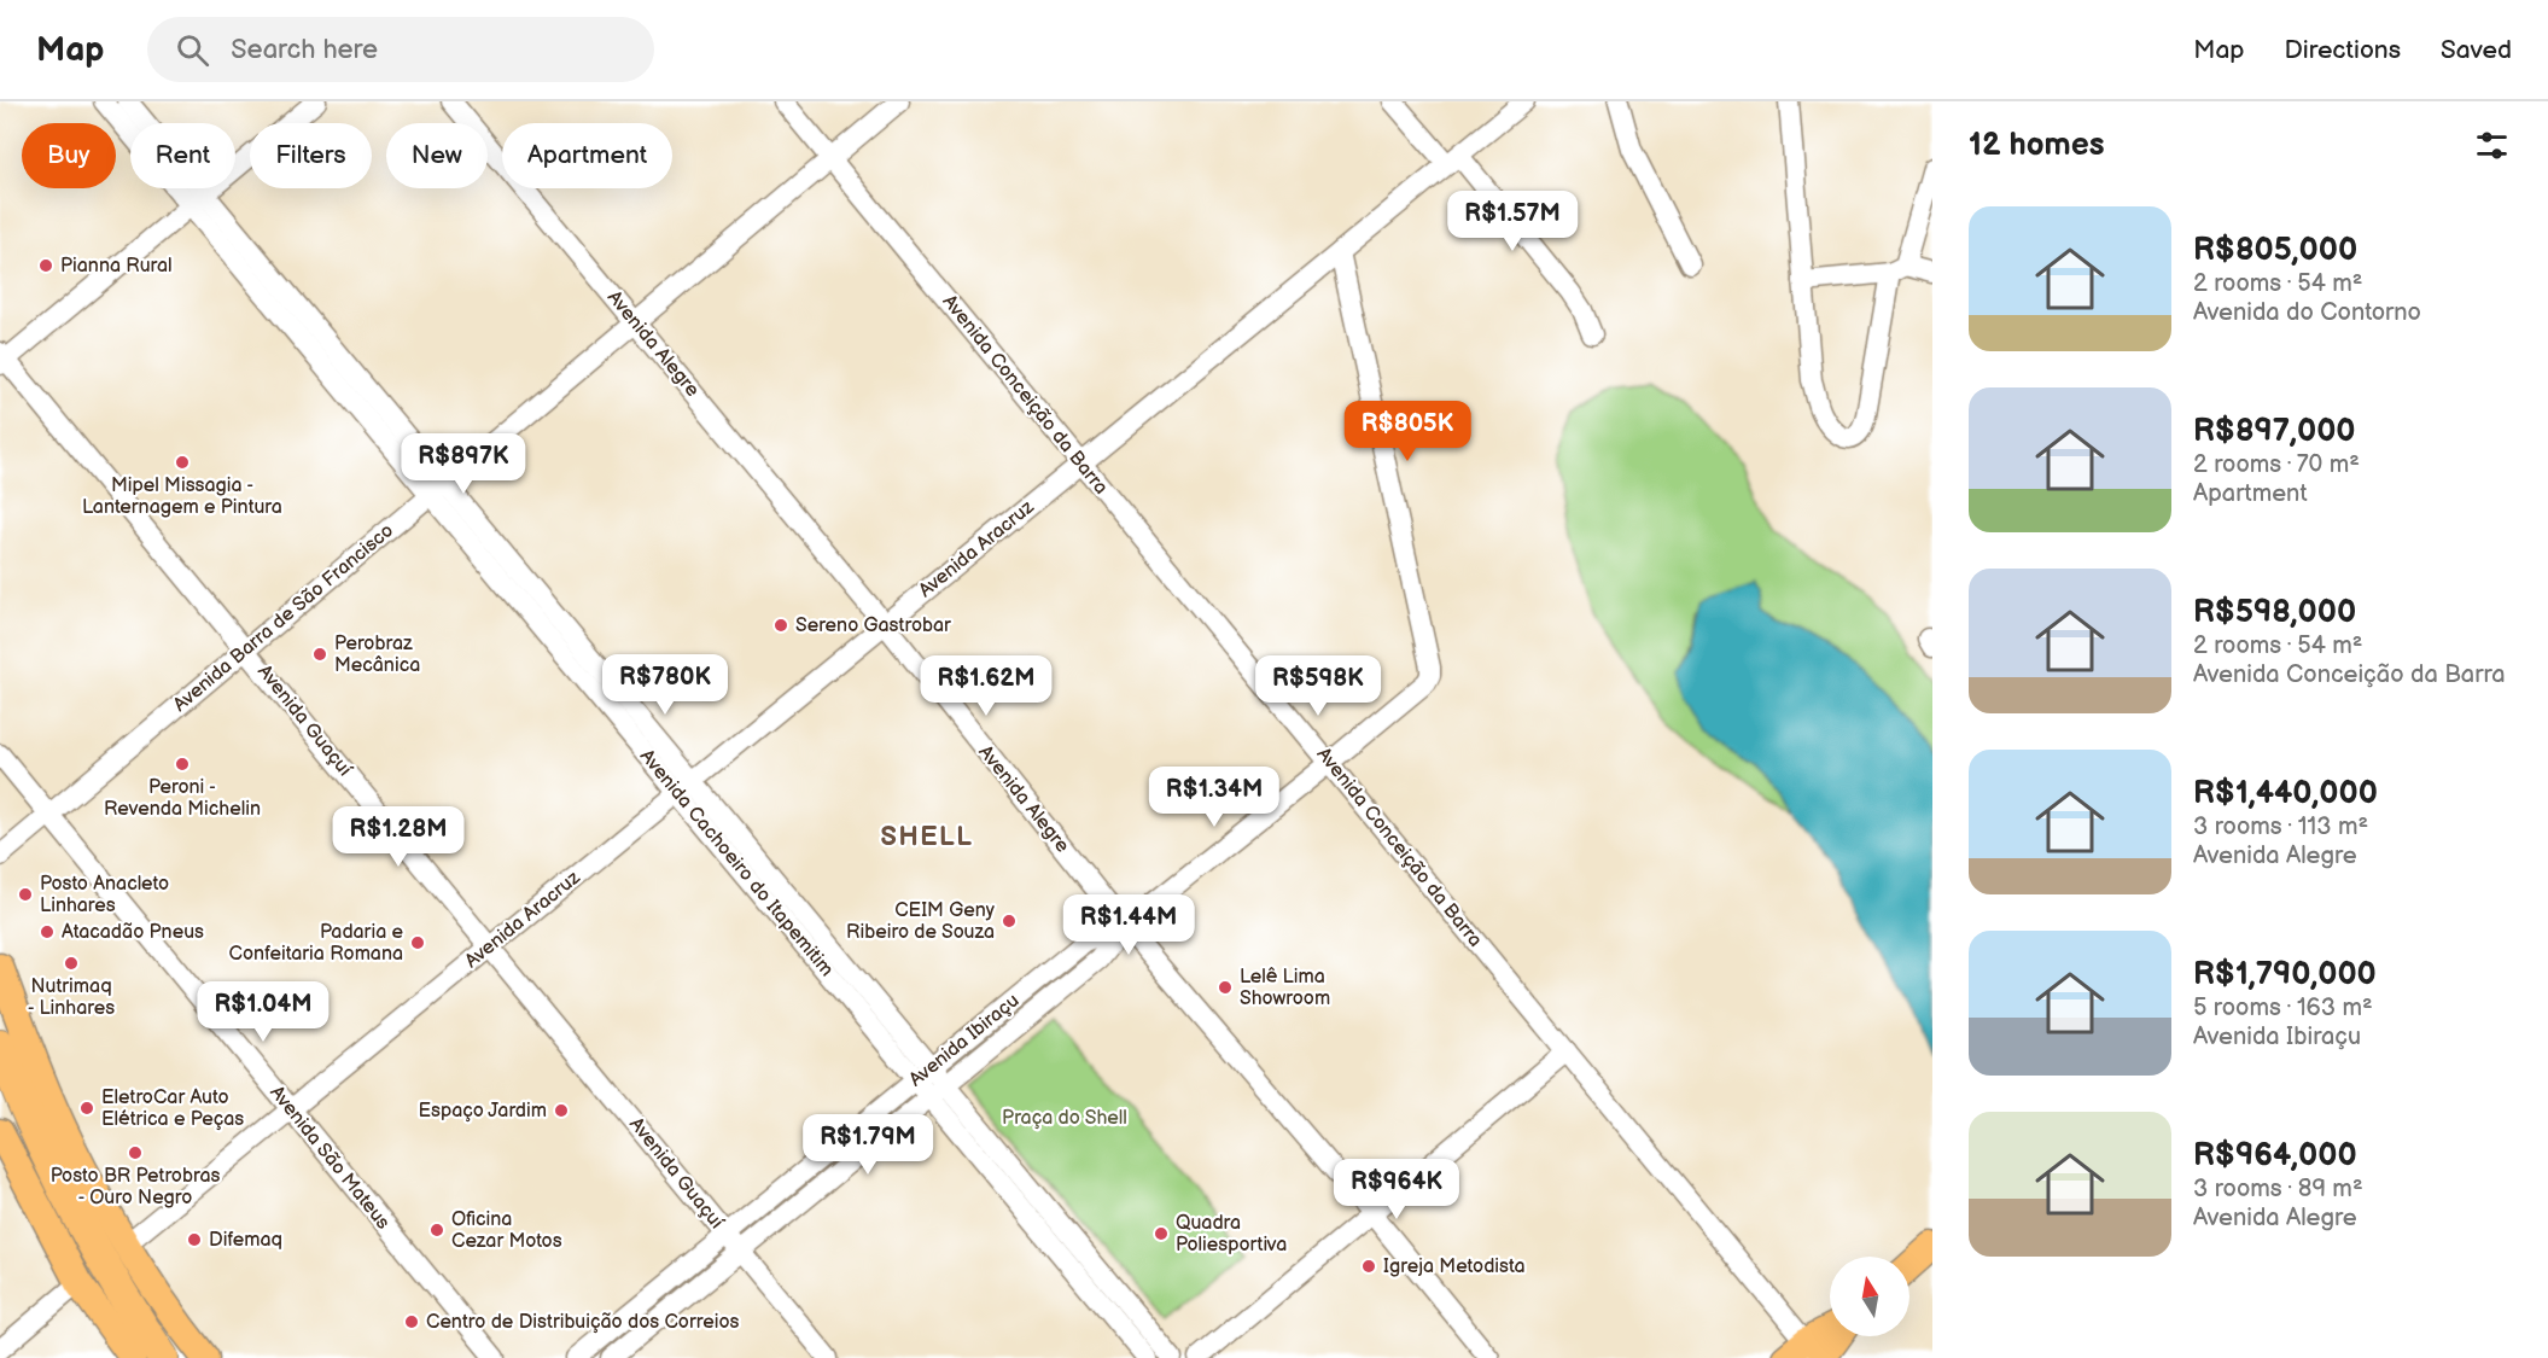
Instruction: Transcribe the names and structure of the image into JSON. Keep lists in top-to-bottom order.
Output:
{
  "streets": {
    "street": [
      "Avenida Alegre",
      "Avenida Conceição da Barra",
      "Avenida Aracruz",
      "Avenida Barra de São Francisco",
      "Avenida Guaçuí",
      "Avenida Ibiraçu",
      "Avenida São Mateus"
    ]
  },
  "crossings": [
    ["Avenida Alegre", "Avenida Aracruz"],
    ["Avenida Alegre", "Avenida Barra de São Francisco"],
    ["Avenida Alegre", "Avenida Ibiraçu"],
    ["Avenida Conceição da Barra", "Avenida Aracruz"],
    ["Avenida Conceição da Barra", "Avenida Barra de São Francisco"],
    ["Avenida Conceição da Barra", "Avenida Ibiraçu"],
    ["Avenida Aracruz", "Avenida Guaçuí"],
    ["Avenida Aracruz", "Avenida Ibiraçu"],
    ["Avenida Aracruz", "Avenida São Mateus"],
    ["Avenida Barra de São Francisco", "Avenida Guaçuí"],
    ["Avenida Barra de São Francisco", "Avenida São Mateus"],
    ["Avenida Guaçuí", "Avenida Ibiraçu"]
  ],
  "districts": ["SHELL"],
  "parks": ["Praça do Shell"],
  "places": [
    "Pianna Rural",
    "Mipel Missagia - Lanternagem e Pintura",
    "Sereno Gastrobar",
    "Perobraz Mecânica",
    "Peroni - Revenda Michelin",
    "Posto Anacleto Linhares",
    "CEIM Geny Ribeiro de Souza",
    "Atacadão Pneus",
    "Padaria e Confeitaria Romana",
    "Nutrimaq - Linhares",
    "Lelê Lima Showroom",
    "EletroCar Auto Elétrica e Peças",
    "Espaço Jardim",
    "Posto BR Petrobras - Ouro Negro",
    "Oficina Cezar Motos",
    "Quadra Poliesportiva",
    "Difemaq",
    "Igreja Metodista",
    "Centro de Distribuição dos Correios"
  ],
  "north": "top",
  "page": {
    "header": "Map",
    "search": "Search here",
    "nav": ["Map", "Directions", "Saved"],
    "heading": "12 homes",
    "chip": [
      "Buy",
      "Rent",
      "Filters",
      "New",
      "Apartment"
    ],
    "list": [
      {
        "name": "R$805,000",
        "note": "2 rooms · 54 m² · Avenida do Contorno"
      },
      {
        "name": "R$897,000",
        "note": "2 rooms · 70 m² · Apartment"
      },
      {
        "name": "R$598,000",
        "note": "2 rooms · 54 m² · Avenida Conceição da Barra"
      },
      {
        "name": "R$1,440,000",
        "note": "3 rooms · 113 m² · Avenida Alegre"
      },
      {
        "name": "R$1,790,000",
        "note": "5 rooms · 163 m² · Avenida Ibiraçu"
      },
      {
        "name": "R$964,000",
        "note": "3 rooms · 89 m² · Avenida Alegre"
      }
    ],
    "price": [
      "R$1.57M",
      "R$805K",
      "R$897K",
      "R$780K",
      "R$1.62M",
      "R$598K",
      "R$1.34M",
      "R$1.28M",
      "R$1.44M",
      "R$1.04M",
      "R$1.79M",
      "R$964K"
    ]
  }
}
